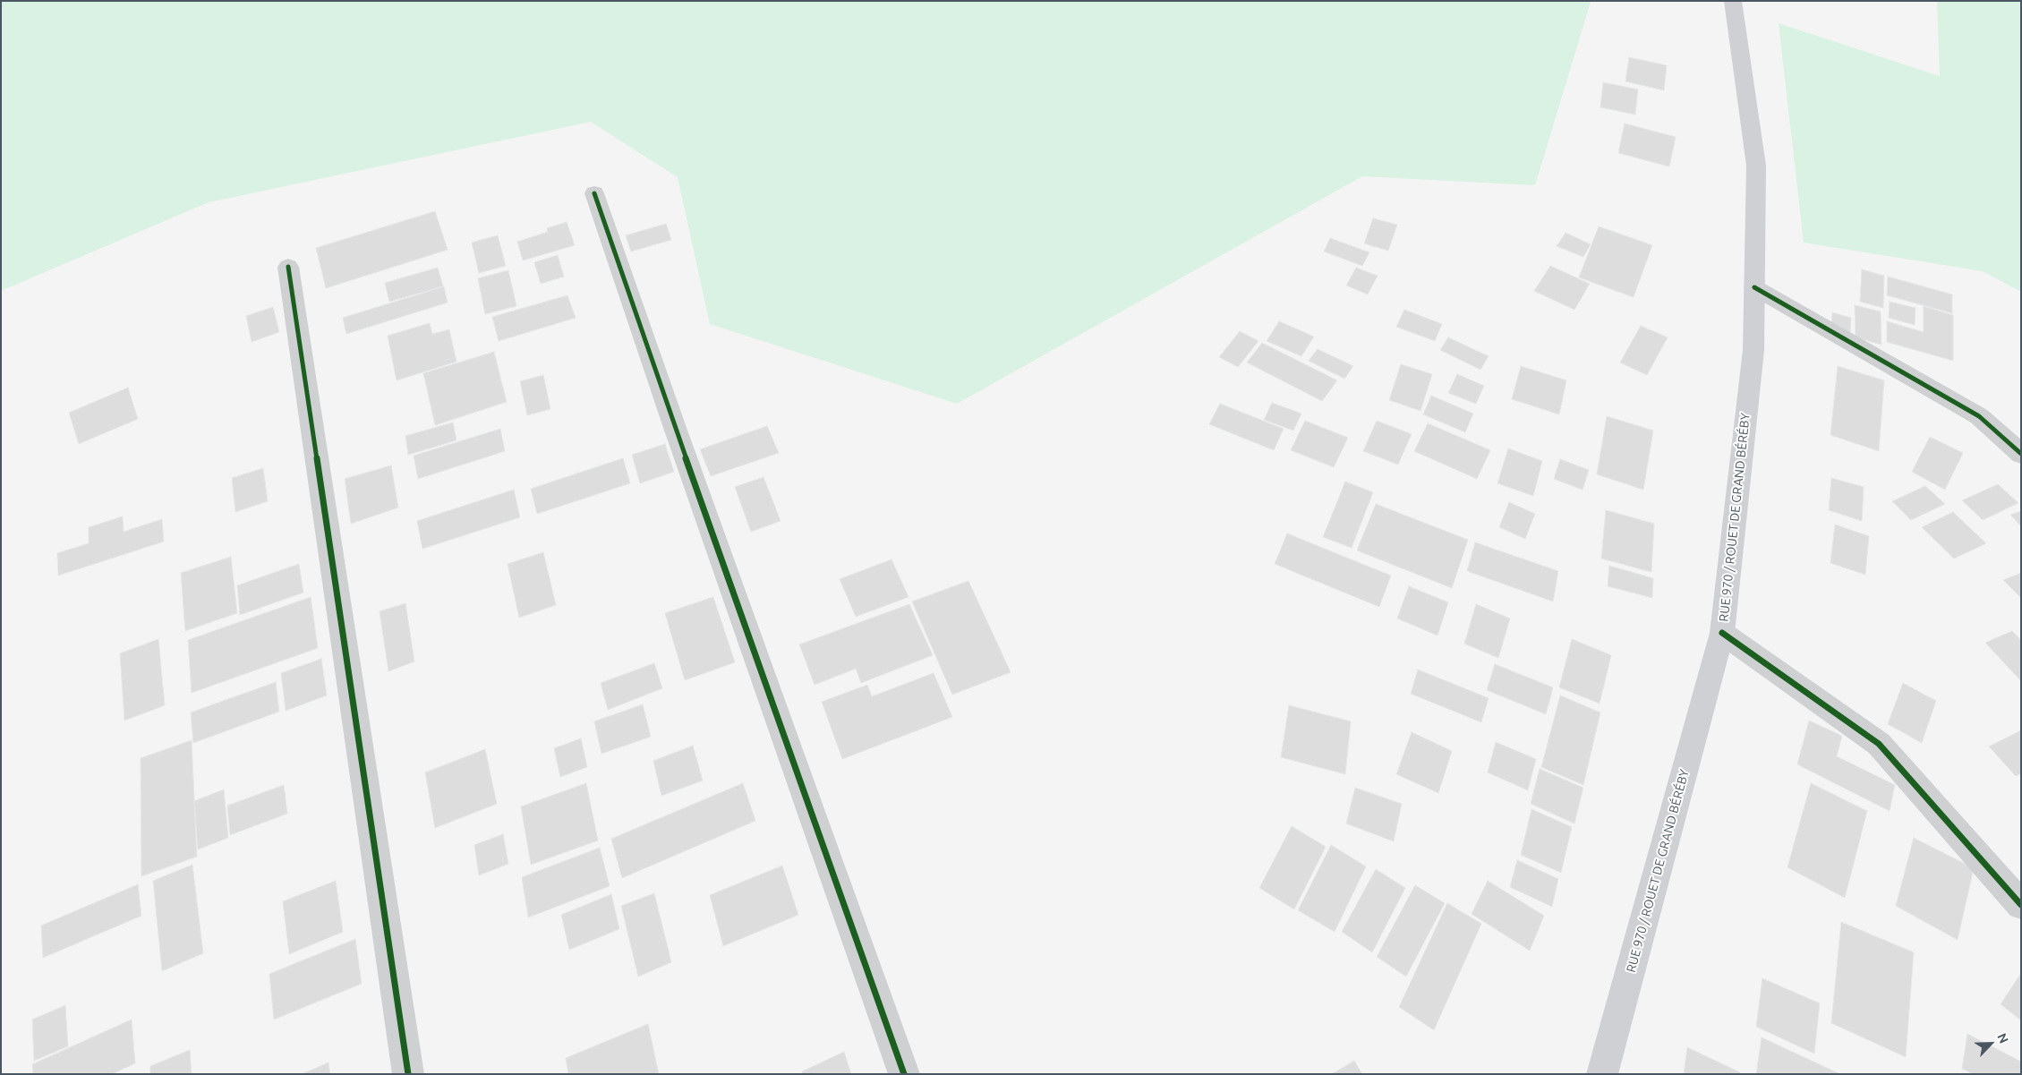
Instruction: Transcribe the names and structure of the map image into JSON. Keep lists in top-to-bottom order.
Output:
{
  "streets": {
    "main road": ["RUE 970 / ROUET DE GRAND BÉRÉBY"]
  },
  "north": "top right"
}
